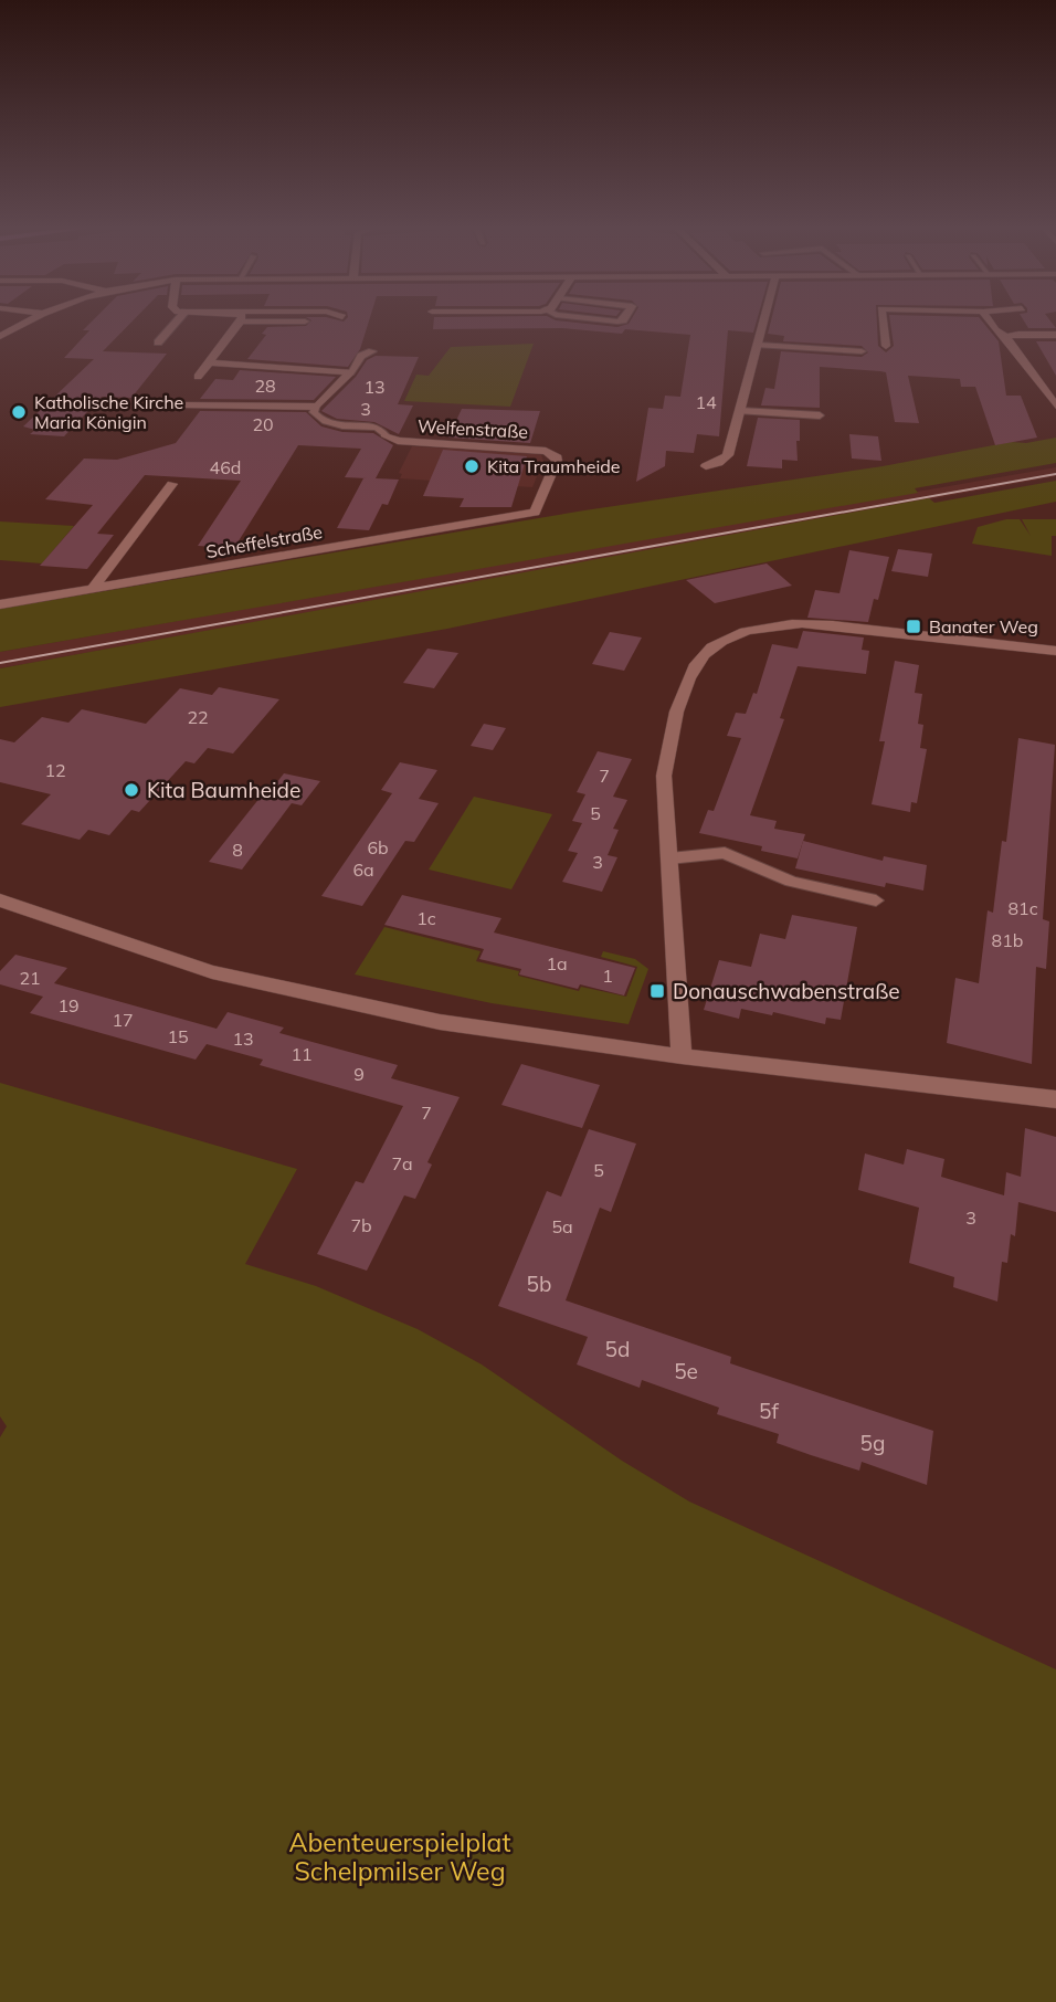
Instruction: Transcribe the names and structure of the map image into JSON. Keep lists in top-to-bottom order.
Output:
{
  "streets": {
    "street": ["Welfenstraße", "Scheffelstraße"]
  },
  "crossings": [
    ["Welfenstraße", "Scheffelstraße"]
  ],
  "parks": ["Abenteuerspielplat Schelpmilser Weg"],
  "places": {
    "other": ["Katholische Kirche Maria Königin", "Kita Traumheide", "Kita Baumheide"],
    "transit": ["Banater Weg", "Donauschwabenstraße"]
  },
  "house_numbers": [
    "28",
    "13",
    "14",
    "3",
    "20",
    "46d",
    "22",
    "12",
    "7",
    "5",
    "6b",
    "8",
    "3",
    "6a",
    "81c",
    "1c",
    "81b",
    "1a",
    "1",
    "21",
    "19",
    "17",
    "15",
    "13",
    "11",
    "9",
    "7",
    "7a",
    "5",
    "3",
    "7b",
    "5a",
    "5b",
    "5d",
    "5e",
    "5f",
    "5g"
  ]
}
